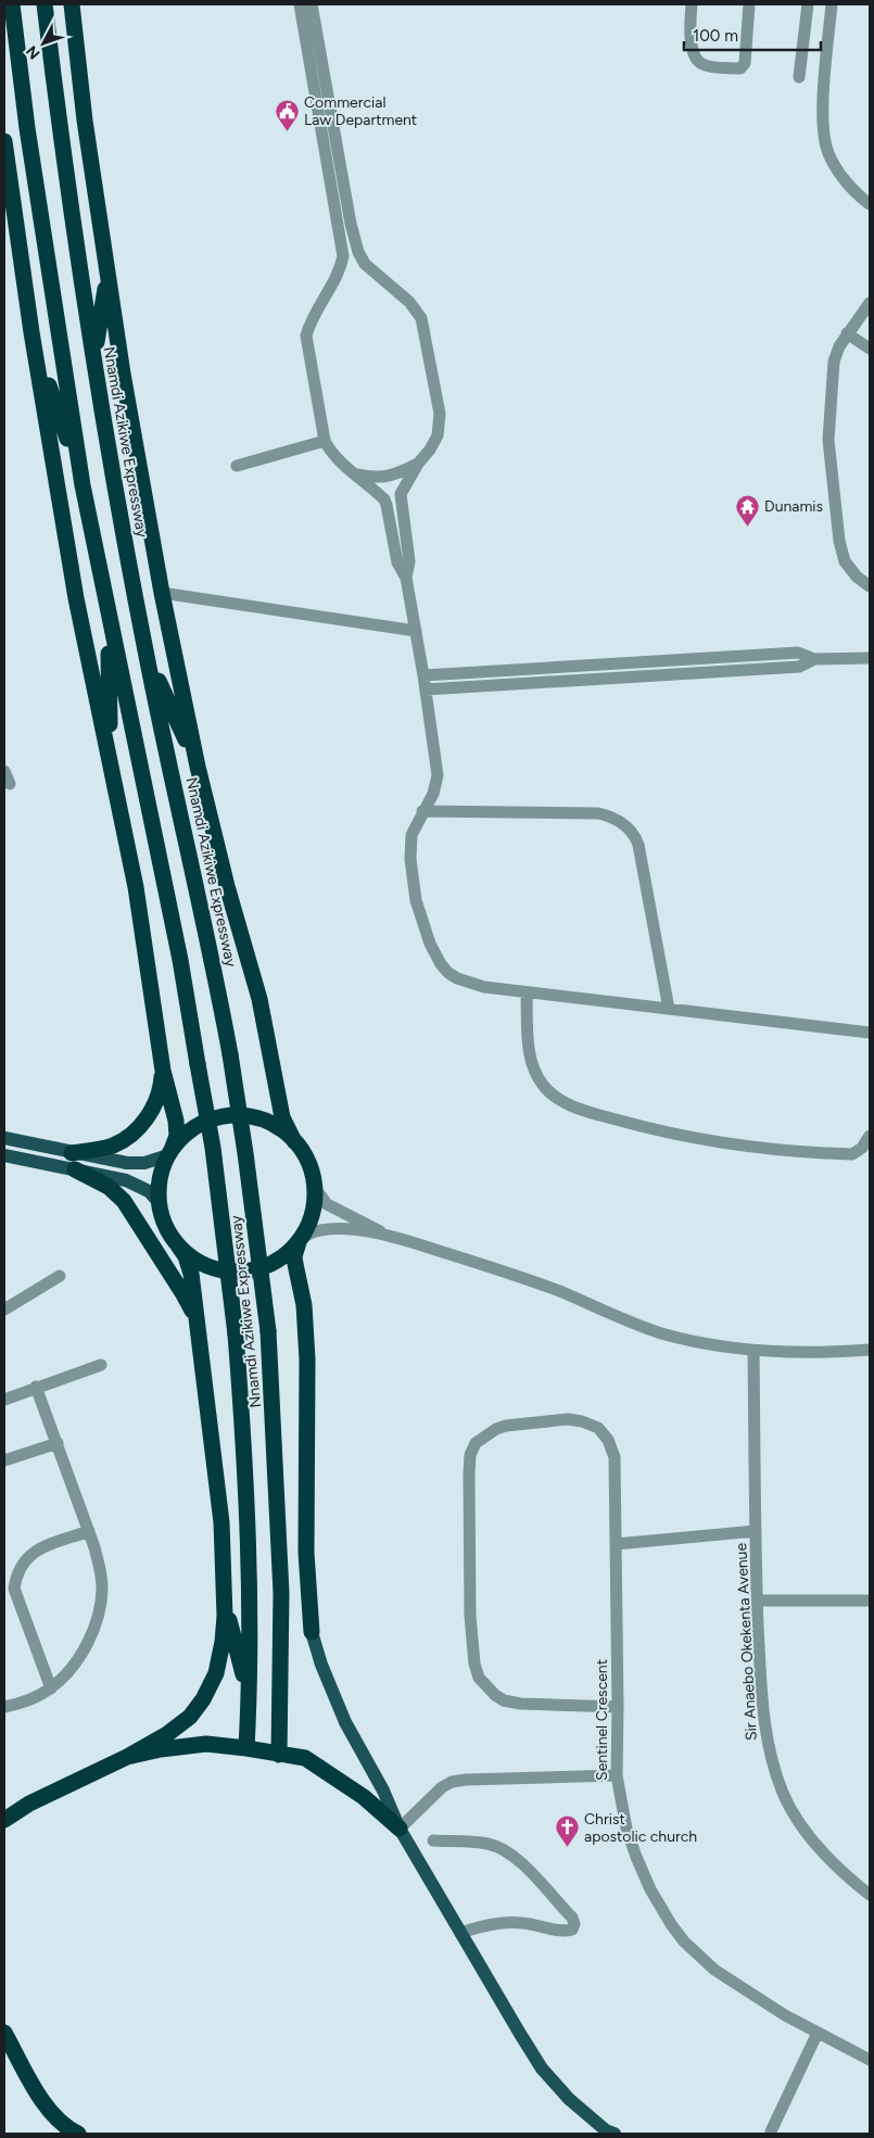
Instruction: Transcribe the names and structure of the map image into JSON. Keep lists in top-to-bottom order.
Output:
{
  "streets": {
    "highway": ["Nnamdi Azikiwe Expressway"],
    "street": ["Sir Anaebo Okekenta Avenue", "Sentinel Crescent"]
  },
  "places": {
    "public building": ["Commercial Law Department"],
    "temple": ["Dunamis"],
    "church": ["Christ apostolic church"]
  },
  "scale_bar": "100 m",
  "north": "bottom left"
}
